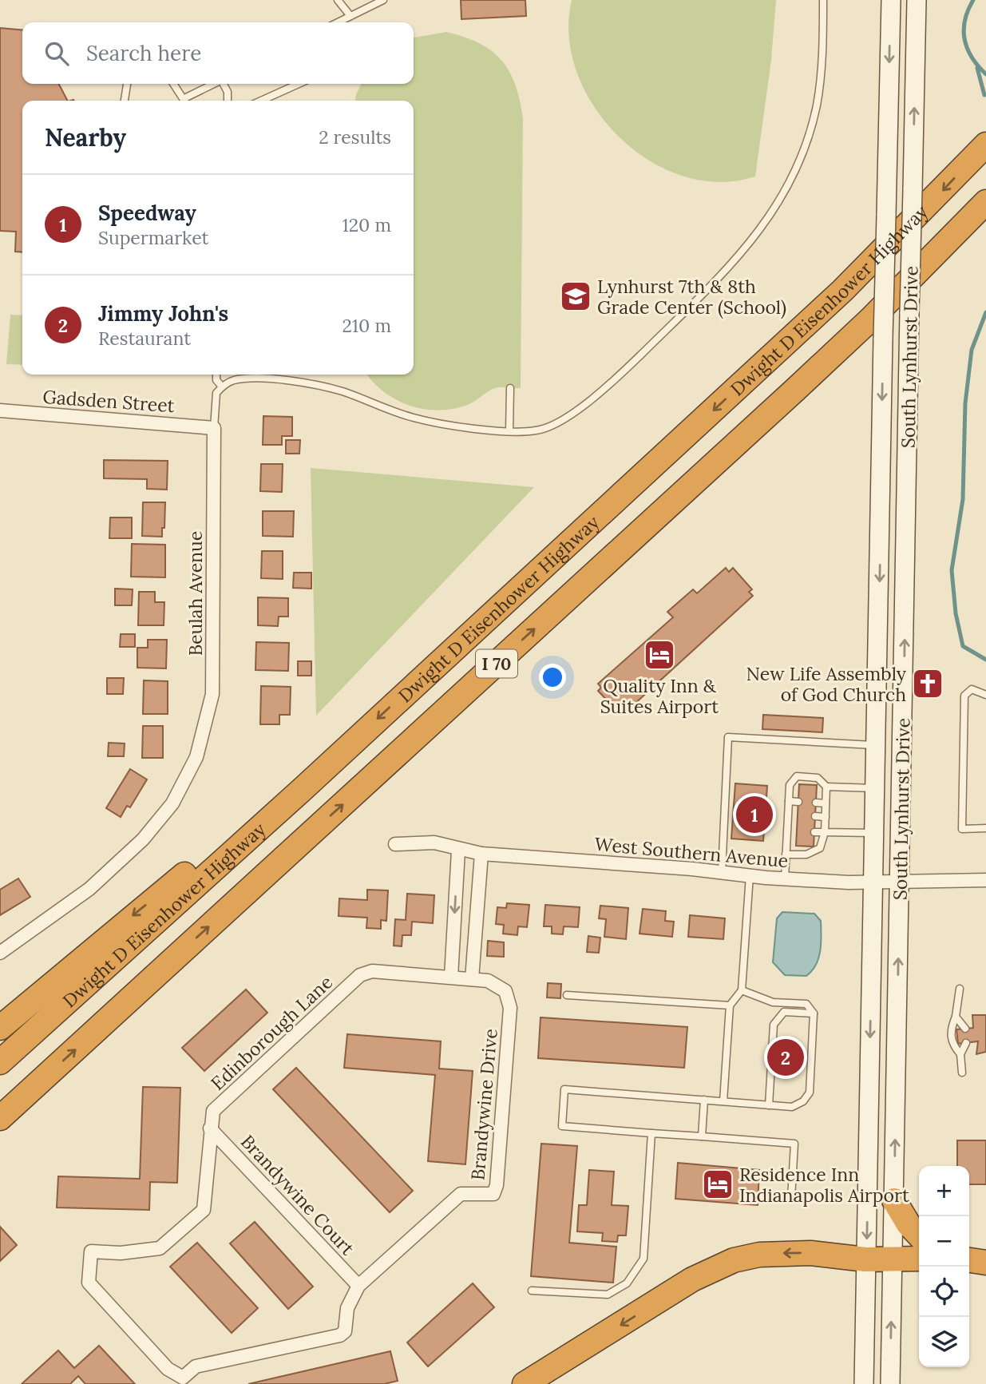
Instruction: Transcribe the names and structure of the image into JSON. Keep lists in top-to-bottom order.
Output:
{
  "streets": {
    "highway": ["Dwight D Eisenhower Highway", "I 70"],
    "main road": ["South Lynhurst Drive"],
    "street": [
      "Gadsden Street",
      "Beulah Avenue",
      "West Southern Avenue",
      "Edinborough Lane",
      "Brandywine Drive",
      "Brandywine Court"
    ]
  },
  "crossings": [
    ["South Lynhurst Drive", "West Southern Avenue"],
    ["Gadsden Street", "Beulah Avenue"],
    ["Edinborough Lane", "Brandywine Drive"],
    ["Edinborough Lane", "Brandywine Court"],
    ["Brandywine Drive", "Brandywine Court"]
  ],
  "places": {
    "school or university": ["Lynhurst 7th & 8th Grade Center (School)"],
    "hotel": ["Quality Inn & Suites Airport", "Residence Inn Indianapolis Airport"],
    "church": ["New Life Assembly of God Church"]
  },
  "page": {
    "search": "Search here",
    "heading": ["Nearby", "2 results"],
    "list": [
      {
        "mark": "1",
        "name": "Speedway",
        "note": "Supermarket",
        "value": "120 m"
      },
      {
        "mark": "2",
        "name": "Jimmy John's",
        "note": "Restaurant",
        "value": "210 m"
      }
    ],
    "pins": ["1", "2"],
    "map_buttons": ["+", "−"]
  }
}
